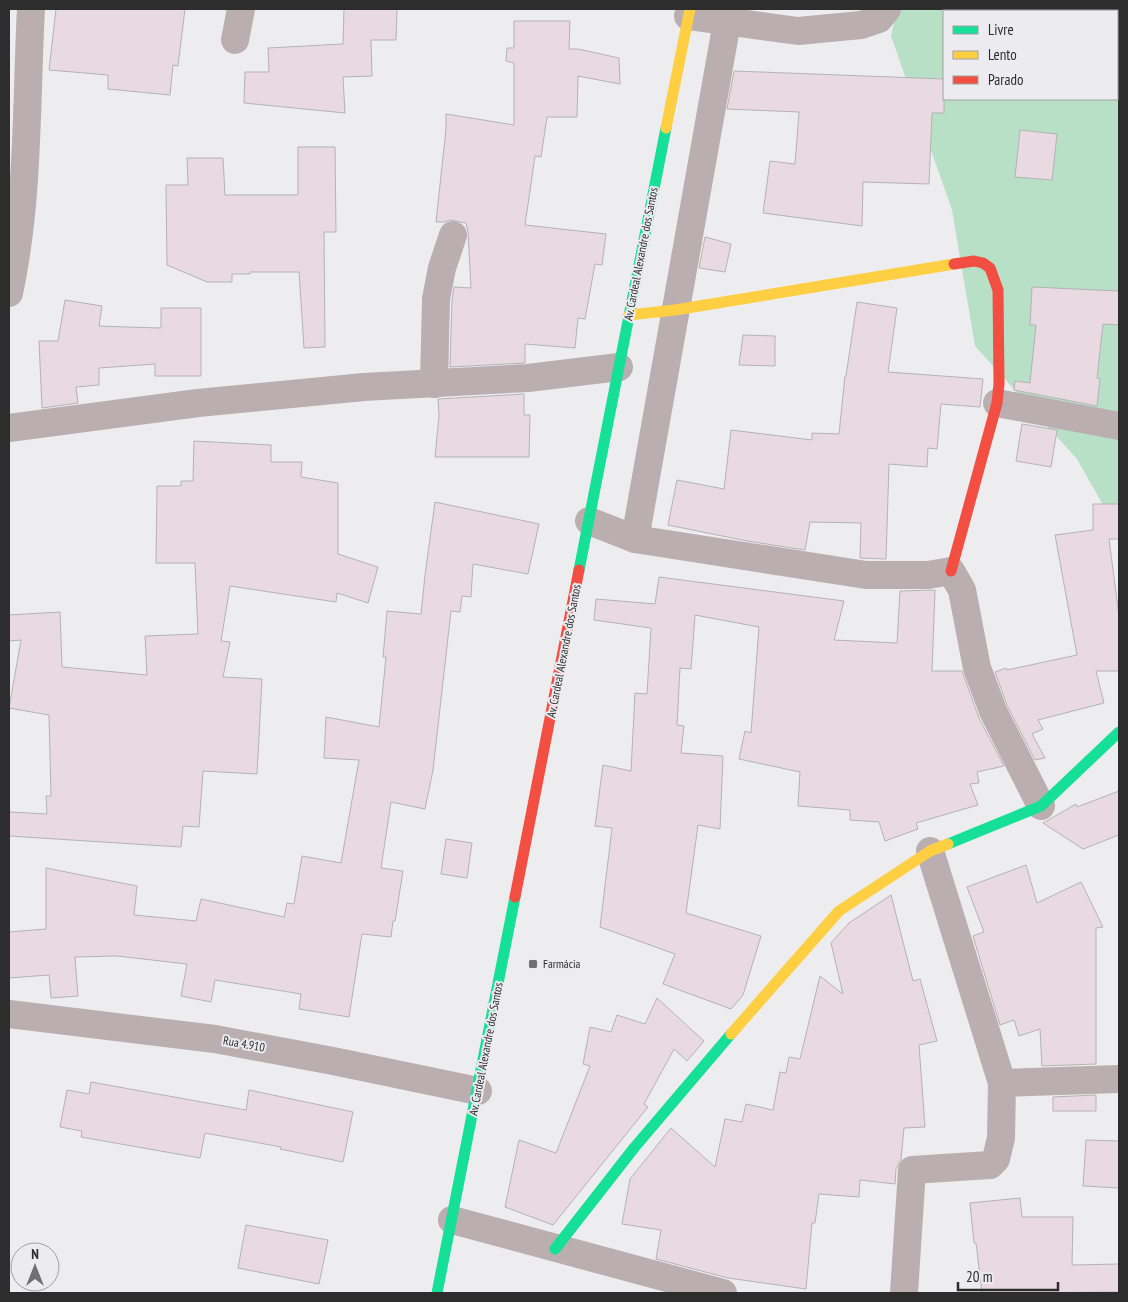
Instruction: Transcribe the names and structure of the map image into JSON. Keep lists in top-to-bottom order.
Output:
{
  "streets": {
    "street": ["Av. Cardeal Alexandre dos Santos", "Rua 4.910"]
  },
  "crossings": [
    ["Av. Cardeal Alexandre dos Santos", "Rua 4.910"]
  ],
  "places": {
    "transit": ["Farmácia"]
  },
  "legend": ["Livre", "Lento", "Parado"],
  "scale_bar": "20 m",
  "north": "top"
}
